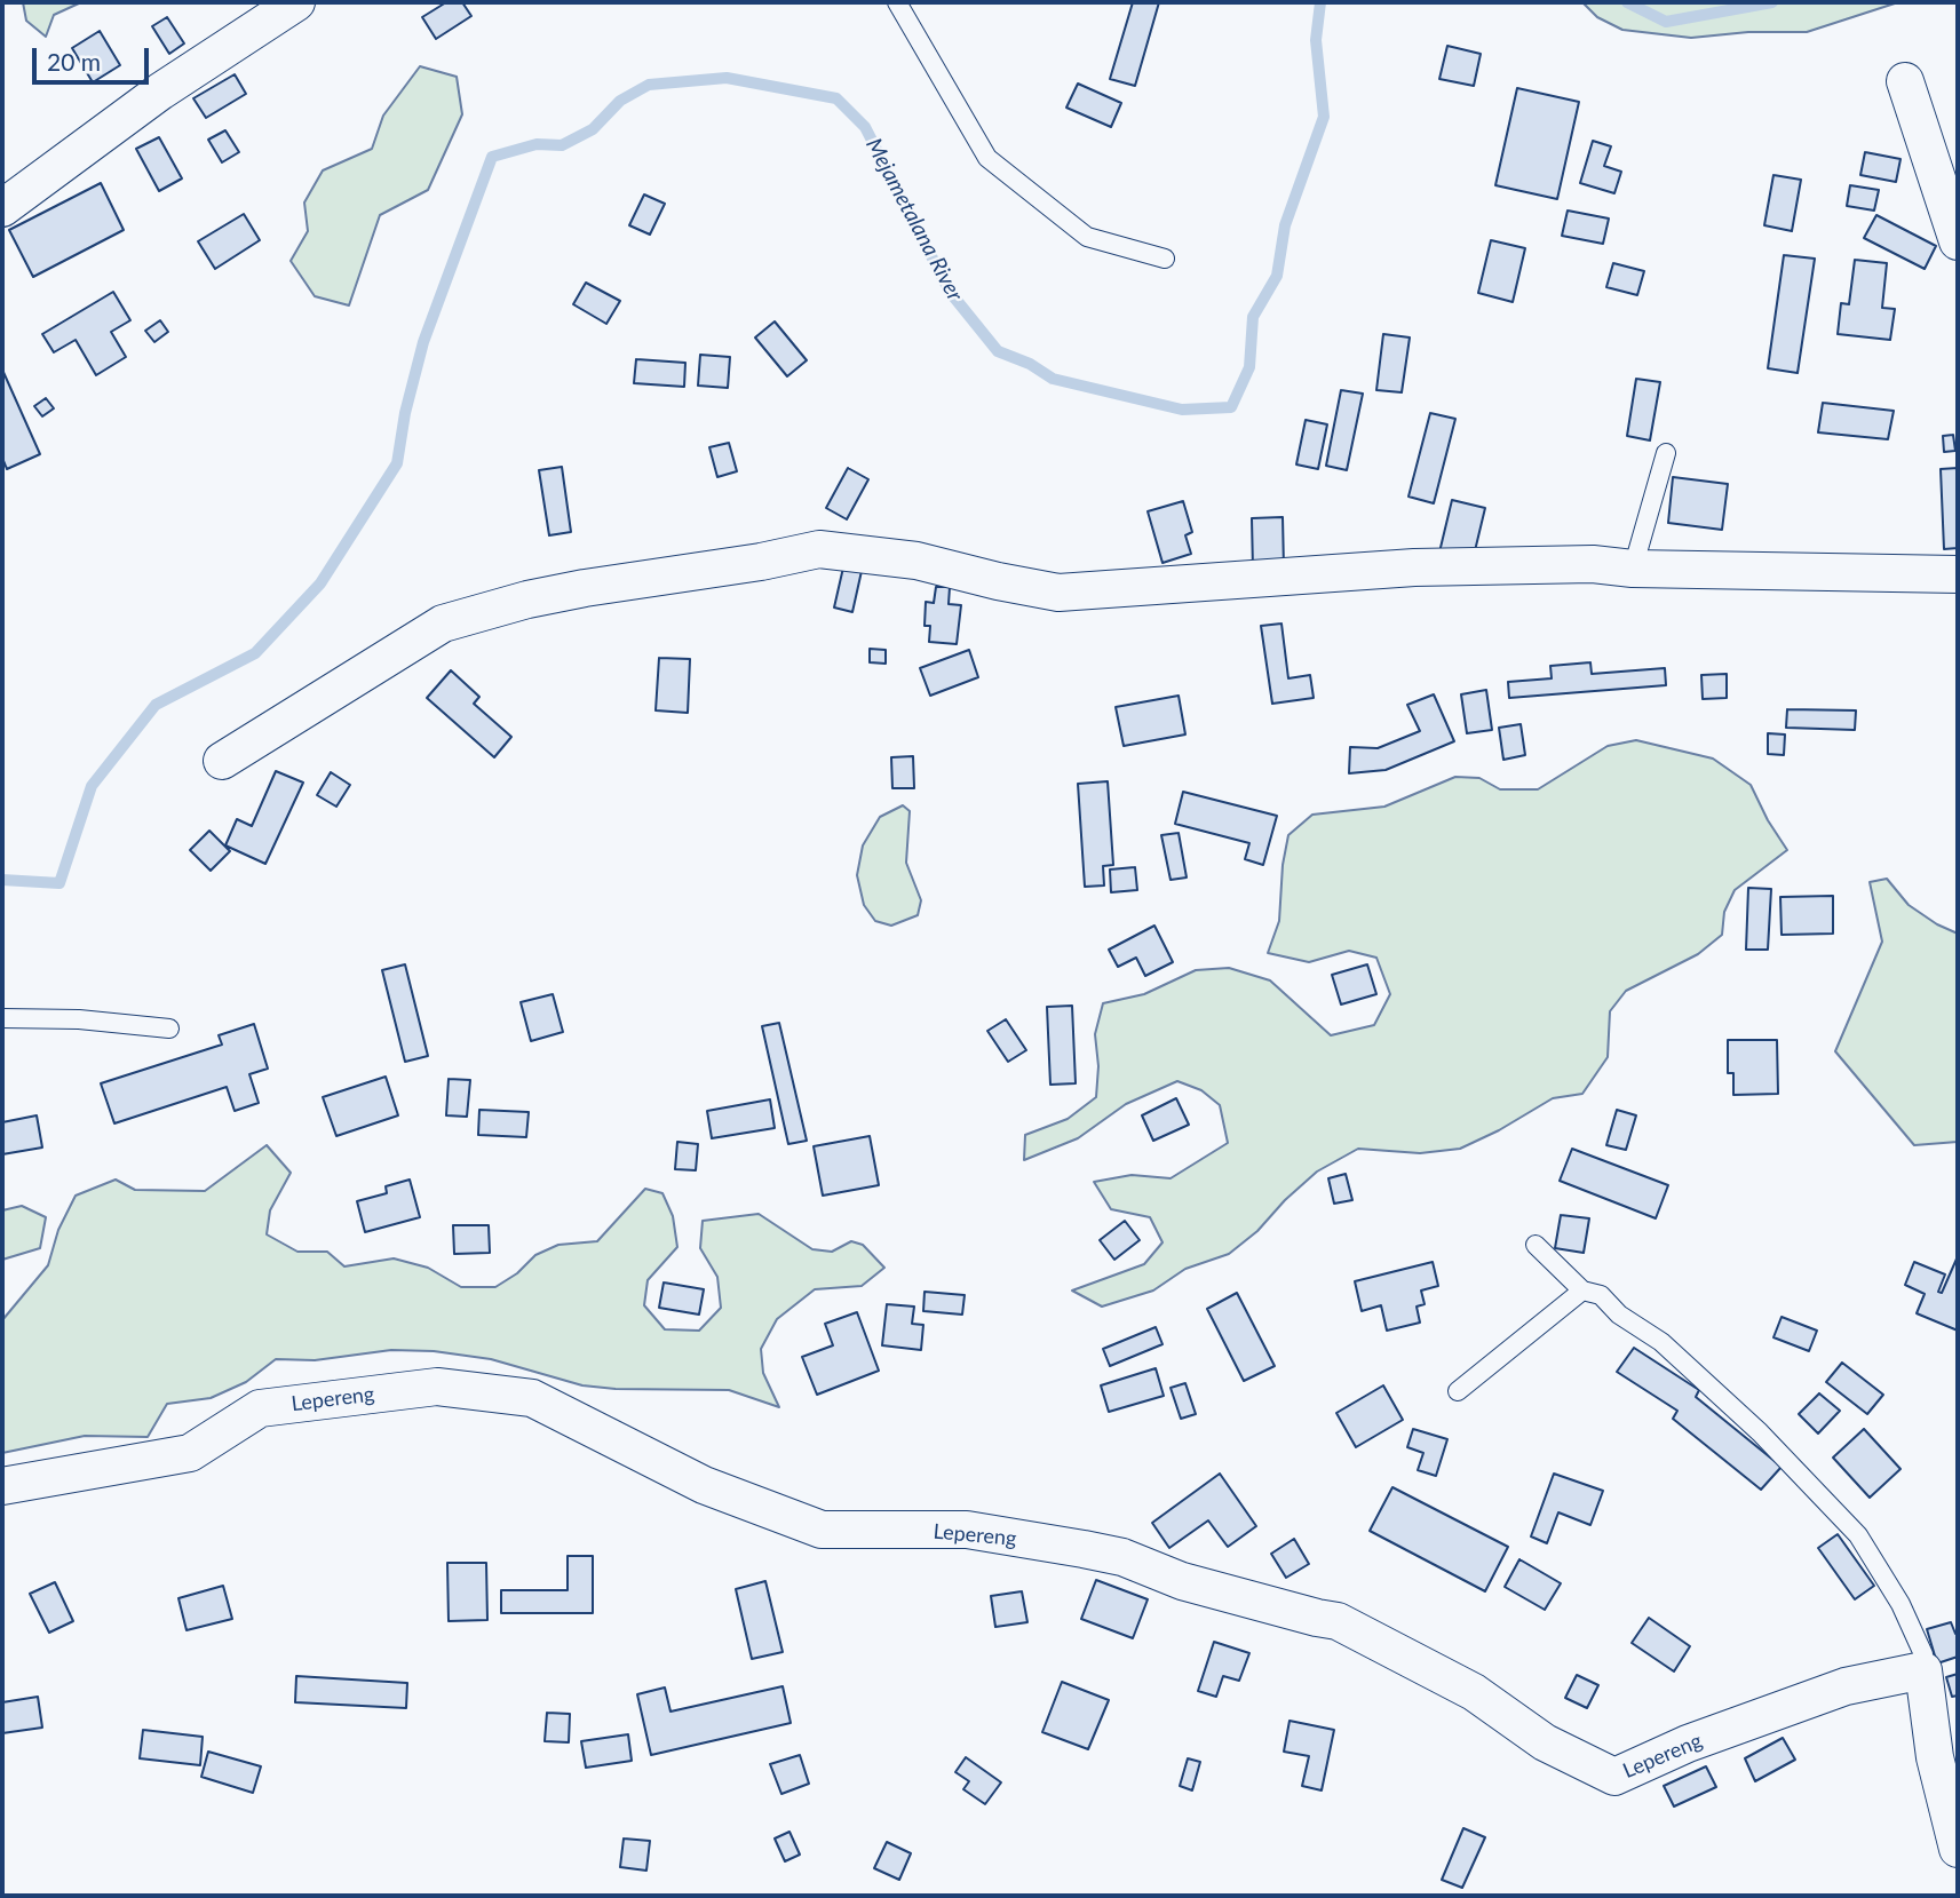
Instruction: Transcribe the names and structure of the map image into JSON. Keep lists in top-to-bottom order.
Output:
{
  "streets": {
    "street": ["Lepereng"]
  },
  "water": ["Mejametalana River"],
  "scale_bar": "20 m"
}
